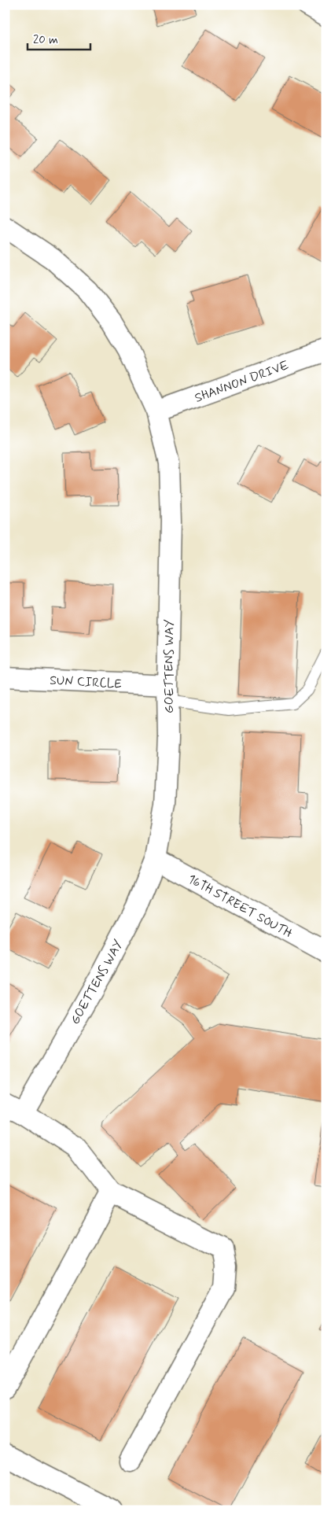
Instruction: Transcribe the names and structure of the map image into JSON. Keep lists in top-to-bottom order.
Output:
{
  "streets": {
    "street": [
      "SHANNON DRIVE",
      "GOETTENS WAY",
      "SUN CIRCLE",
      "16TH STREET SOUTH"
    ]
  },
  "crossings": [
    ["SHANNON DRIVE", "GOETTENS WAY"],
    ["GOETTENS WAY", "SUN CIRCLE"],
    ["GOETTENS WAY", "16TH STREET SOUTH"]
  ],
  "scale_bar": "20 m"
}
